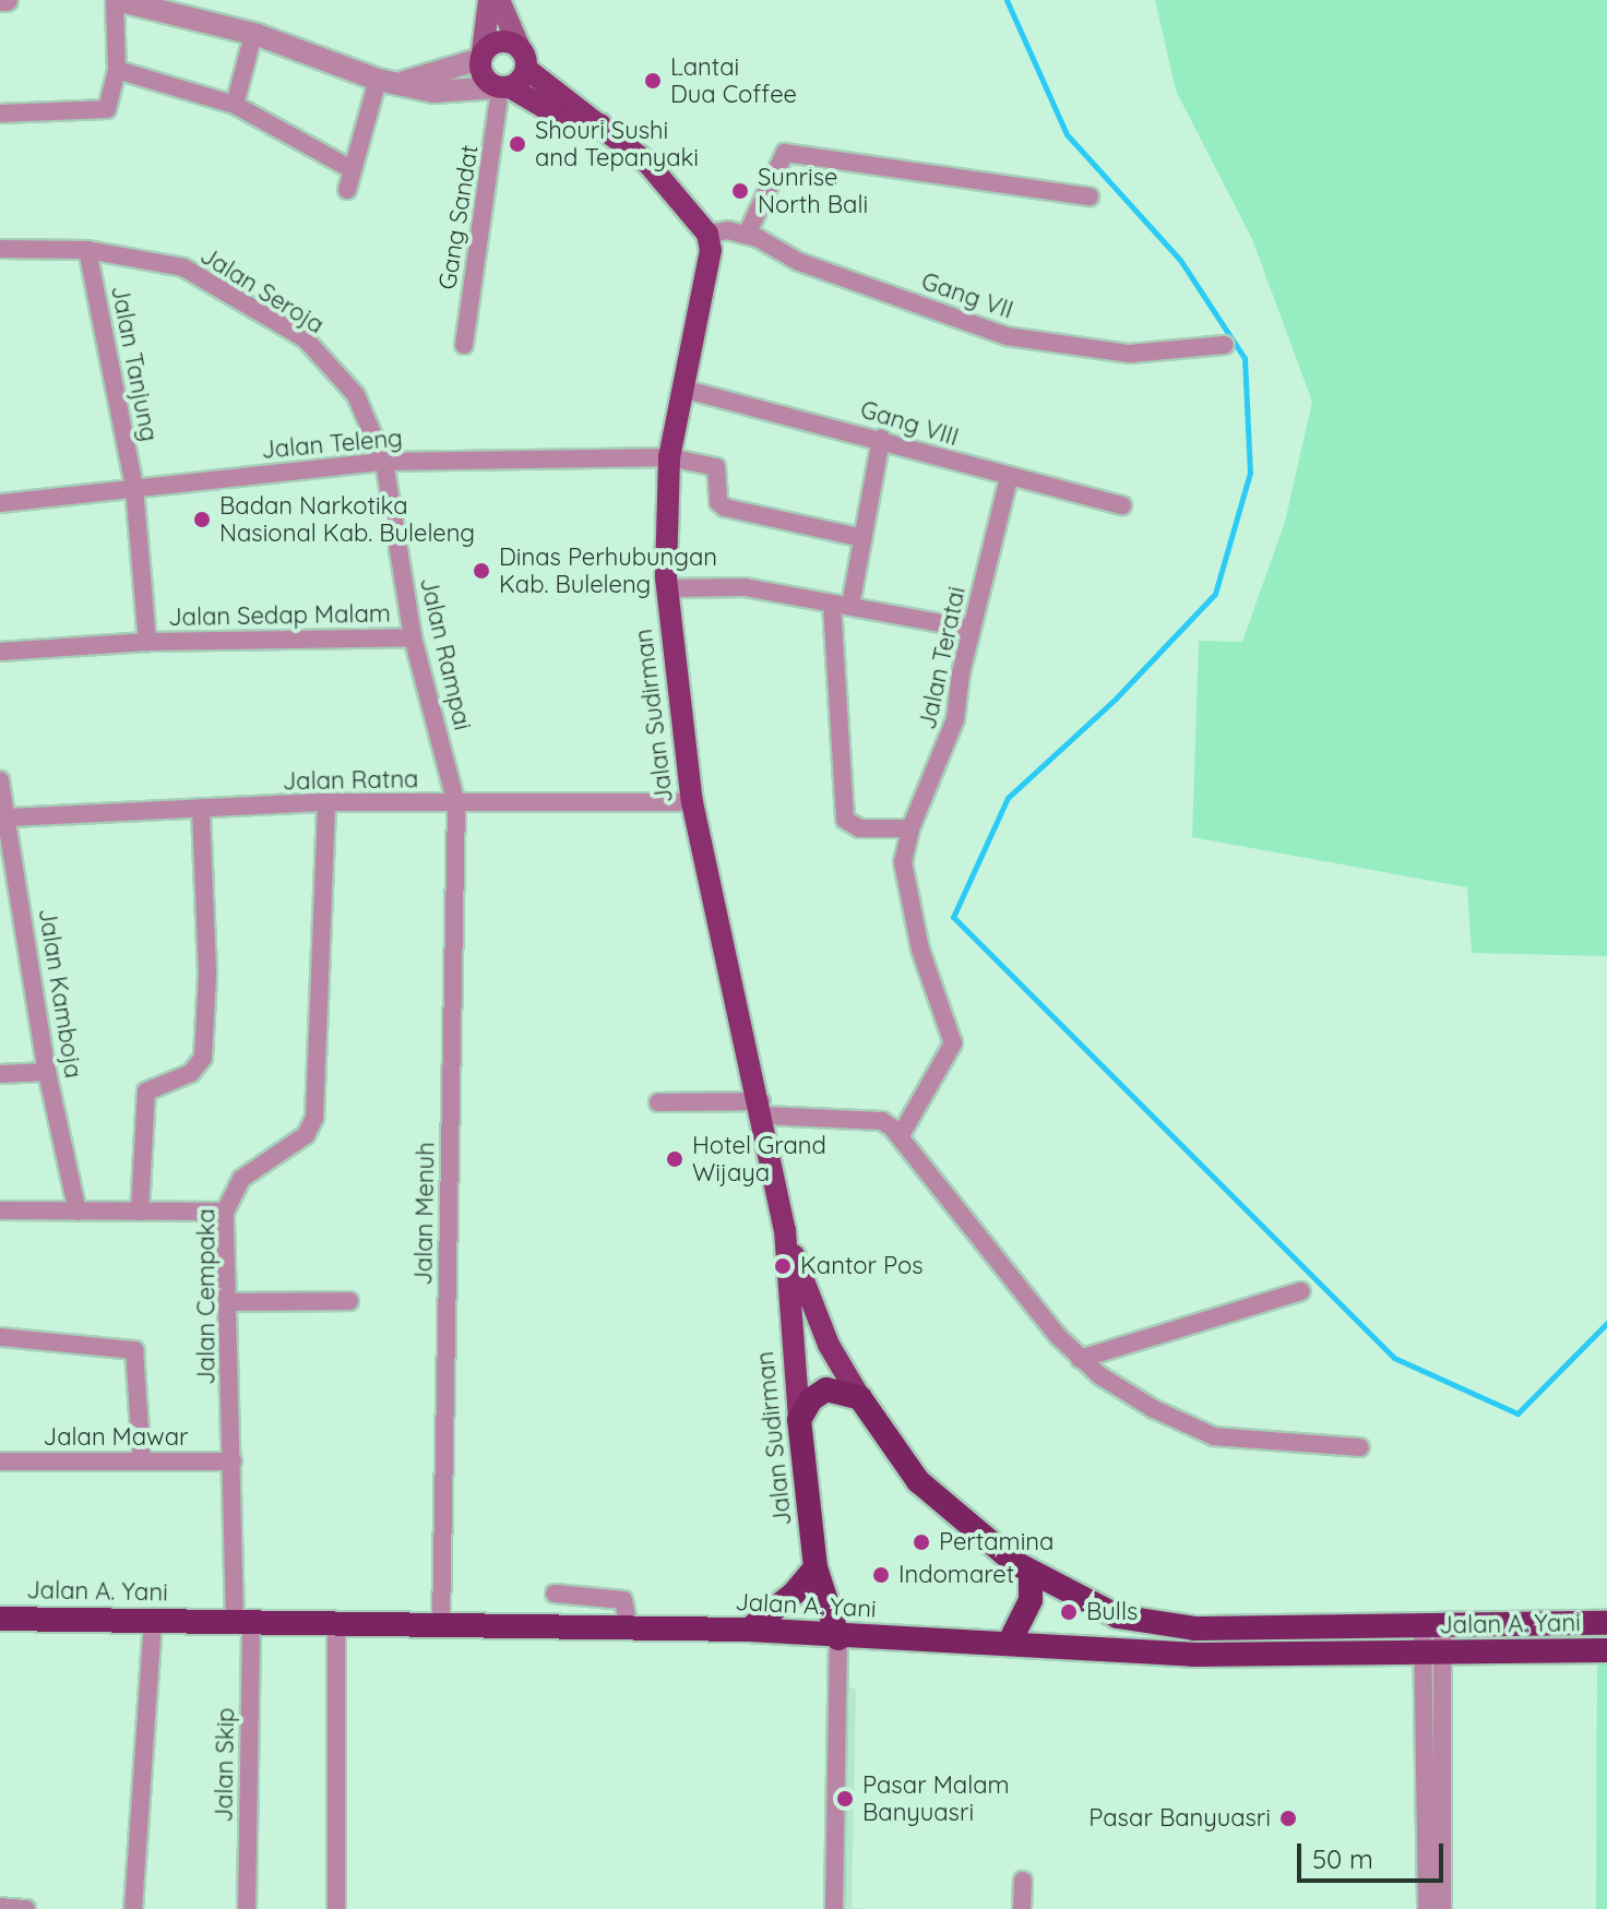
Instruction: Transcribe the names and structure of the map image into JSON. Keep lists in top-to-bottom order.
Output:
{
  "streets": {
    "highway": ["Jalan Sudirman", "Jalan A. Yani"],
    "street": [
      "Gang Sandat",
      "Jalan Seroja",
      "Gang VII",
      "Jalan Tanjung",
      "Gang VIII",
      "Jalan Teleng",
      "Jalan Sedap Malam",
      "Jalan Rampai",
      "Jalan Teratai",
      "Jalan Ratna",
      "Jalan Kamboja",
      "Jalan Menuh",
      "Jalan Cempaka",
      "Jalan Mawar",
      "Jalan Skip"
    ]
  },
  "crossings": [
    ["Jalan Seroja", "Jalan Tanjung"],
    ["Jalan Seroja", "Jalan Teleng"],
    ["Jalan Seroja", "Jalan Rampai"],
    ["Gang VII", "Jalan Sudirman"],
    ["Jalan Tanjung", "Jalan Teleng"],
    ["Jalan Tanjung", "Jalan Sedap Malam"],
    ["Gang VIII", "Jalan Teratai"],
    ["Gang VIII", "Jalan Sudirman"],
    ["Jalan Teleng", "Jalan Sedap Malam"],
    ["Jalan Teleng", "Jalan Rampai"],
    ["Jalan Teleng", "Jalan Sudirman"],
    ["Jalan Sedap Malam", "Jalan Rampai"],
    ["Jalan Rampai", "Jalan Ratna"],
    ["Jalan Rampai", "Jalan Menuh"],
    ["Jalan Sudirman", "Jalan Ratna"],
    ["Jalan Sudirman", "Jalan A. Yani"],
    ["Jalan Ratna", "Jalan Kamboja"],
    ["Jalan Ratna", "Jalan Menuh"],
    ["Jalan Ratna", "Jalan Cempaka"],
    ["Jalan Menuh", "Jalan A. Yani"],
    ["Jalan Cempaka", "Jalan Mawar"],
    ["Jalan Cempaka", "Jalan A. Yani"],
    ["Jalan Cempaka", "Jalan Skip"],
    ["Jalan A. Yani", "Jalan Skip"]
  ],
  "places": [
    "Lantai Dua Coffee",
    "Shouri Sushi and Tepanyaki",
    "Sunrise North Bali",
    "Badan Narkotika Nasional Kab. Buleleng",
    "Dinas Perhubungan Kab. Buleleng",
    "Hotel Grand Wijaya",
    "Kantor Pos",
    "Pertamina",
    "Indomaret",
    "Bulls",
    "Pasar Malam Banyuasri",
    "Pasar Banyuasri"
  ],
  "scale_bar": "50 m"
}
